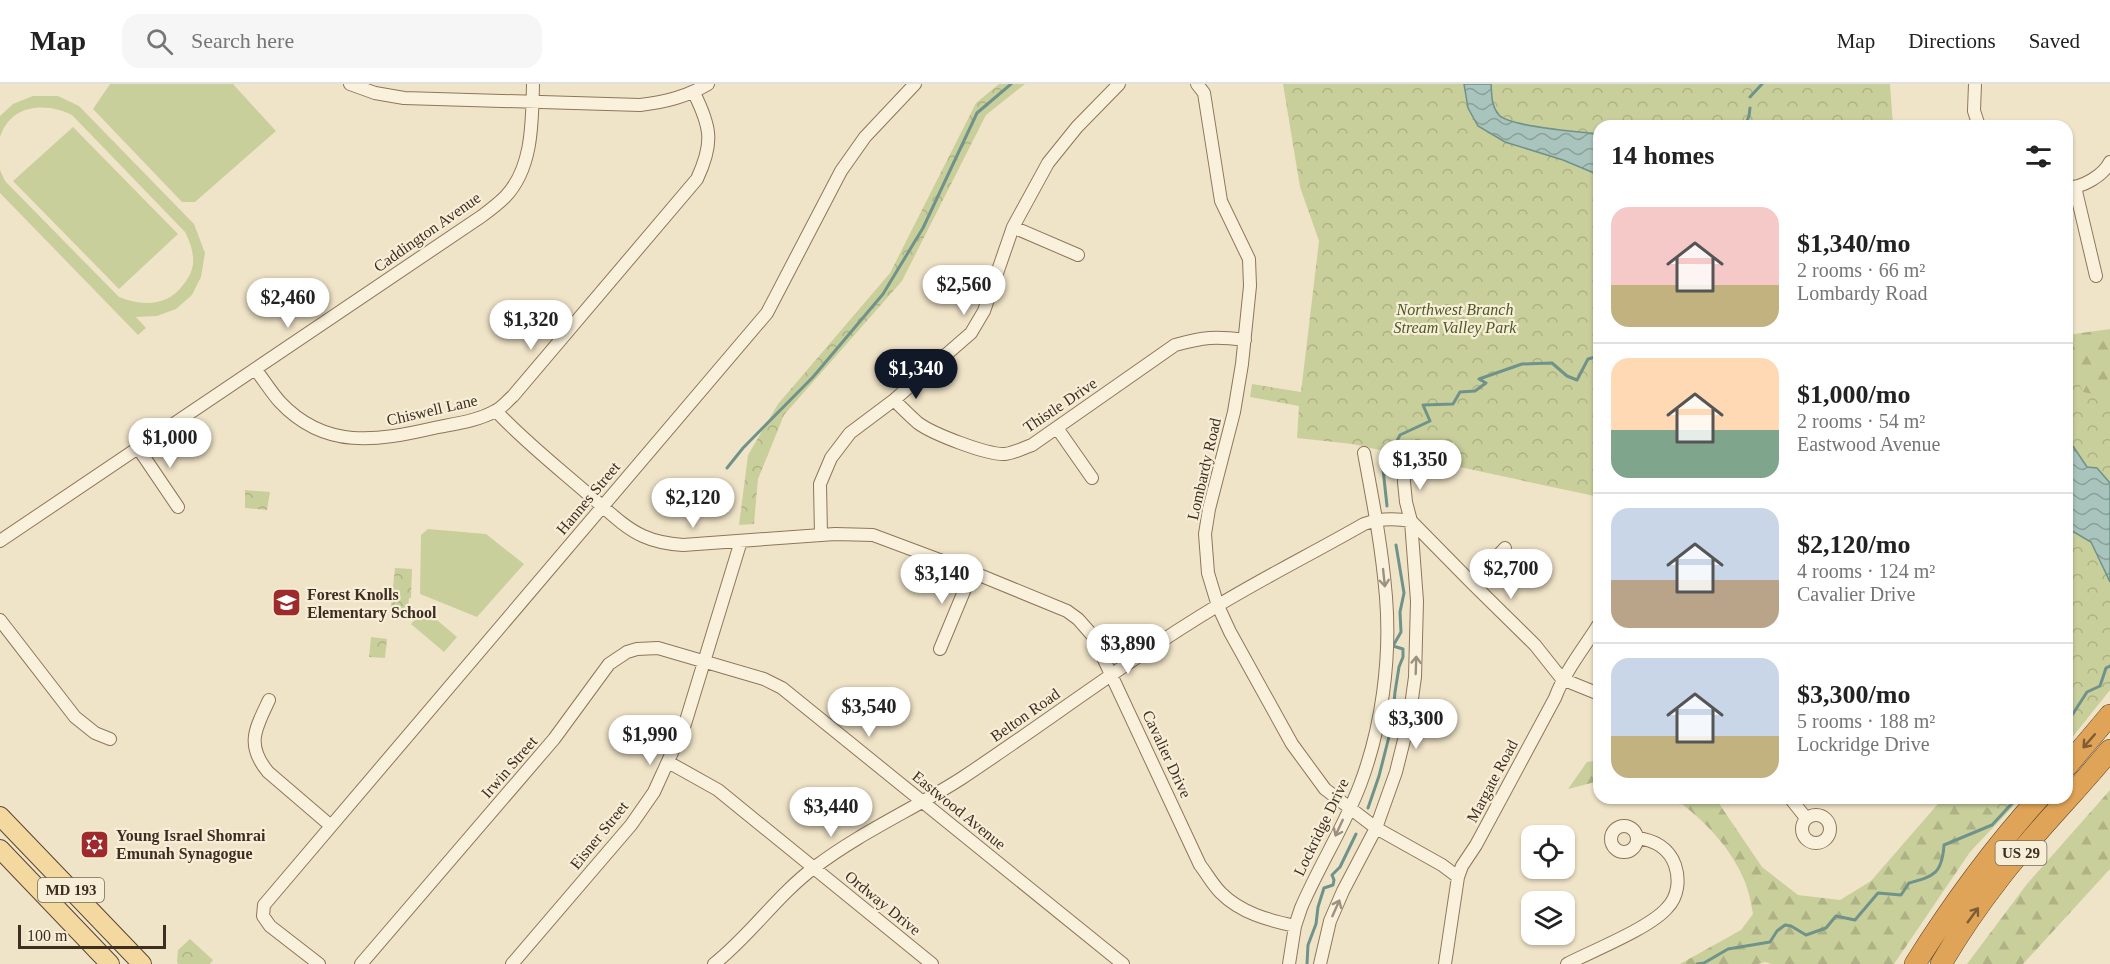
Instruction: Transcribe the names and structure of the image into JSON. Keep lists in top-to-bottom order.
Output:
{
  "streets": {
    "highway": ["US 29"],
    "main road": ["MD 193"],
    "street": [
      "Caddington Avenue",
      "Thistle Drive",
      "Chiswell Lane",
      "Lombardy Road",
      "Hannes Street",
      "Belton Road",
      "Cavalier Drive",
      "Irwin Street",
      "Margate Road",
      "Eastwood Avenue",
      "Lockridge Drive",
      "Eisner Street",
      "Ordway Drive"
    ]
  },
  "crossings": [
    ["Caddington Avenue", "Chiswell Lane"],
    ["Thistle Drive", "Lombardy Road"],
    ["Chiswell Lane", "Cavalier Drive"],
    ["Lombardy Road", "Belton Road"],
    ["Lombardy Road", "Margate Road"],
    ["Lombardy Road", "Lockridge Drive"],
    ["Hannes Street", "Cavalier Drive"],
    ["Belton Road", "Cavalier Drive"],
    ["Belton Road", "Eastwood Avenue"],
    ["Belton Road", "Lockridge Drive"],
    ["Belton Road", "Ordway Drive"],
    ["Cavalier Drive", "Lockridge Drive"],
    ["Cavalier Drive", "Eisner Street"],
    ["Irwin Street", "Eastwood Avenue"],
    ["Irwin Street", "Eisner Street"],
    ["Eastwood Avenue", "Eisner Street"],
    ["Eisner Street", "Ordway Drive"]
  ],
  "parks": ["Northwest Branch Stream Valley Park"],
  "places": {
    "school or university": ["Forest Knolls Elementary School"],
    "synagogue": ["Young Israel Shomrai Emunah Synagogue"]
  },
  "scale_bar": "100 m",
  "page": {
    "header": "Map",
    "search": "Search here",
    "nav": ["Map", "Directions", "Saved"],
    "heading": "14 homes",
    "list": [
      {
        "name": "$1,340/mo",
        "note": "2 rooms · 66 m² · Lombardy Road"
      },
      {
        "name": "$1,000/mo",
        "note": "2 rooms · 54 m² · Eastwood Avenue"
      },
      {
        "name": "$2,120/mo",
        "note": "4 rooms · 124 m² · Cavalier Drive"
      },
      {
        "name": "$3,300/mo",
        "note": "5 rooms · 188 m² · Lockridge Drive"
      }
    ],
    "price": [
      "$2,560",
      "$2,460",
      "$1,320",
      "$1,340",
      "$1,000",
      "$1,350",
      "$2,120",
      "$2,700",
      "$3,140",
      "$3,890",
      "$3,540",
      "$3,300",
      "$1,990",
      "$3,440"
    ],
    "scale": "100 m"
  }
}
